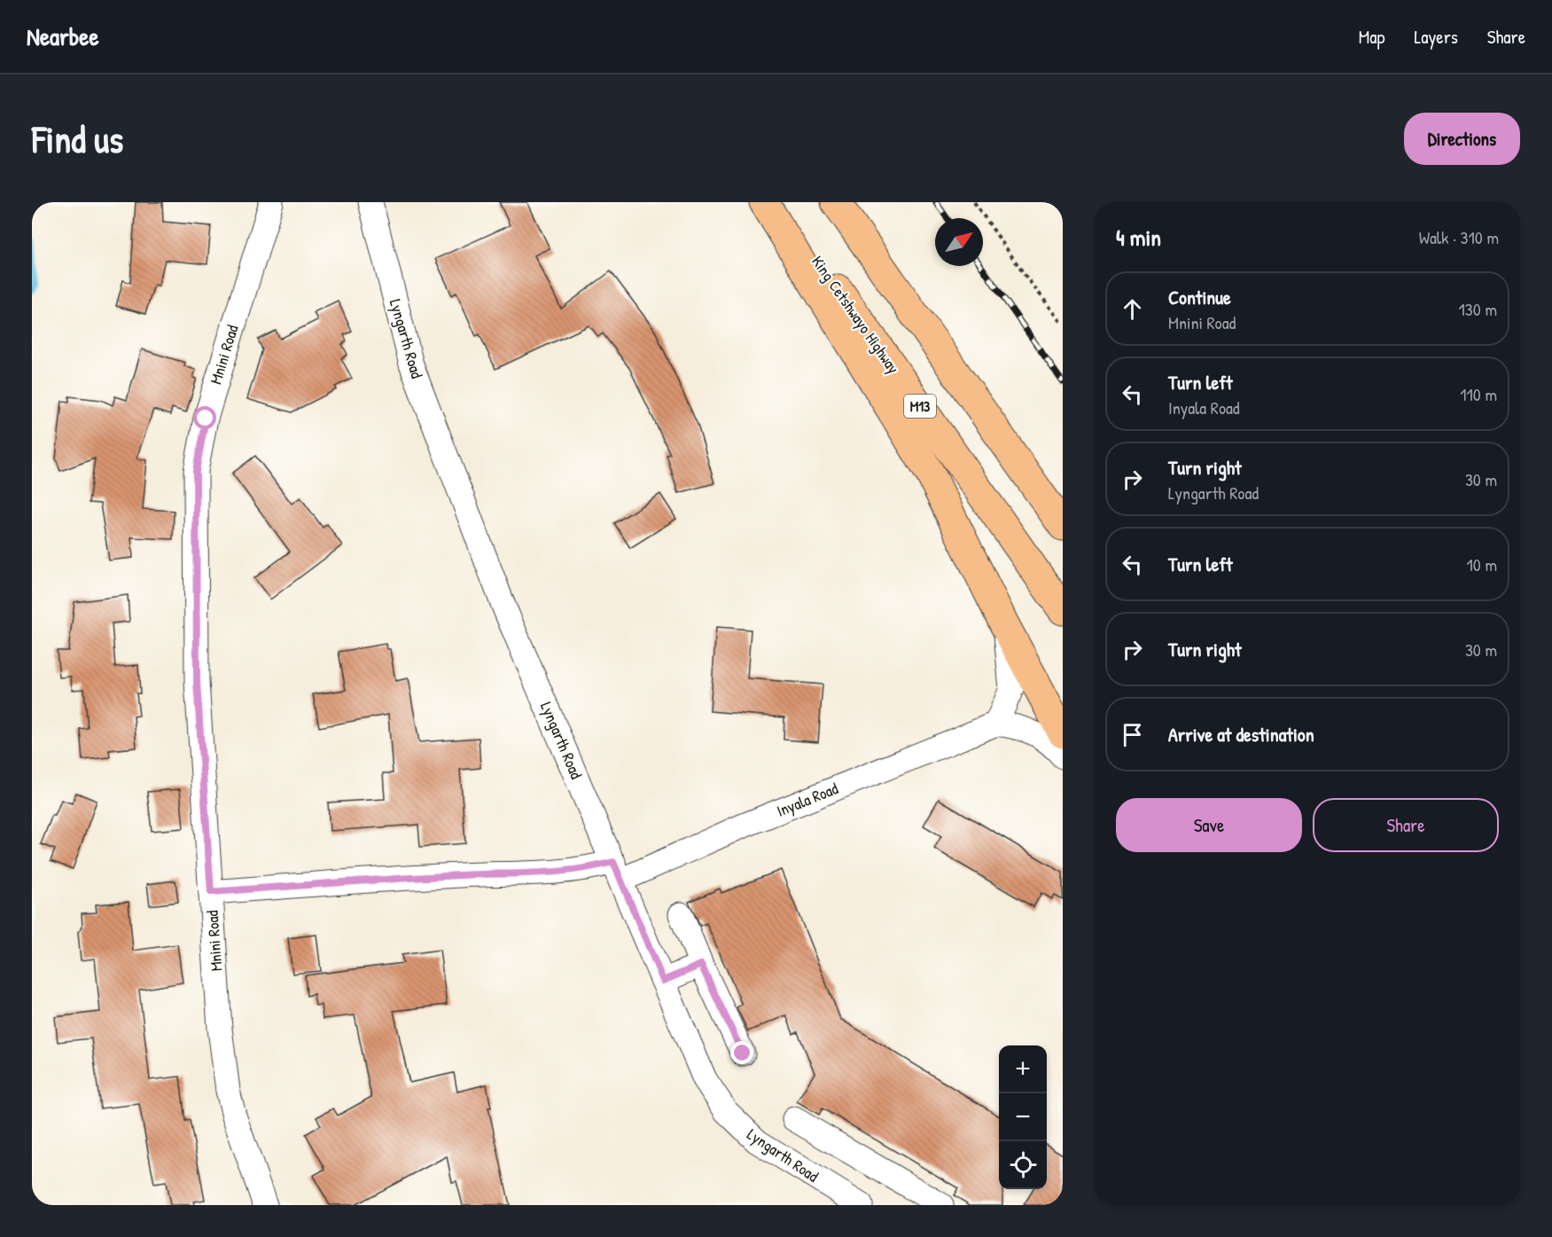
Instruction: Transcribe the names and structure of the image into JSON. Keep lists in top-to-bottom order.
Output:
{
  "streets": {
    "highway": ["King Cetshwayo Highway", "M13"],
    "street": ["Lyngarth Road", "Mnini Road", "Inyala Road"]
  },
  "crossings": [
    ["Lyngarth Road", "Inyala Road"],
    ["Mnini Road", "Inyala Road"]
  ],
  "north": "top right",
  "page": {
    "header": "Nearbee",
    "nav": ["Map", "Layers", "Share"],
    "buttons": [
      "Directions",
      ["Save", "Share"]
    ],
    "title": "Find us",
    "heading": ["4 min", "Walk · 310 m"],
    "list": [
      ["Continue", "Mnini Road", "130 m"],
      ["Turn left", "Inyala Road", "110 m"],
      ["Turn right", "Lyngarth Road", "30 m"],
      ["Turn left", "10 m"],
      ["Turn right", "30 m"],
      "Arrive at destination"
    ],
    "map_buttons": ["+", "−"]
  }
}
